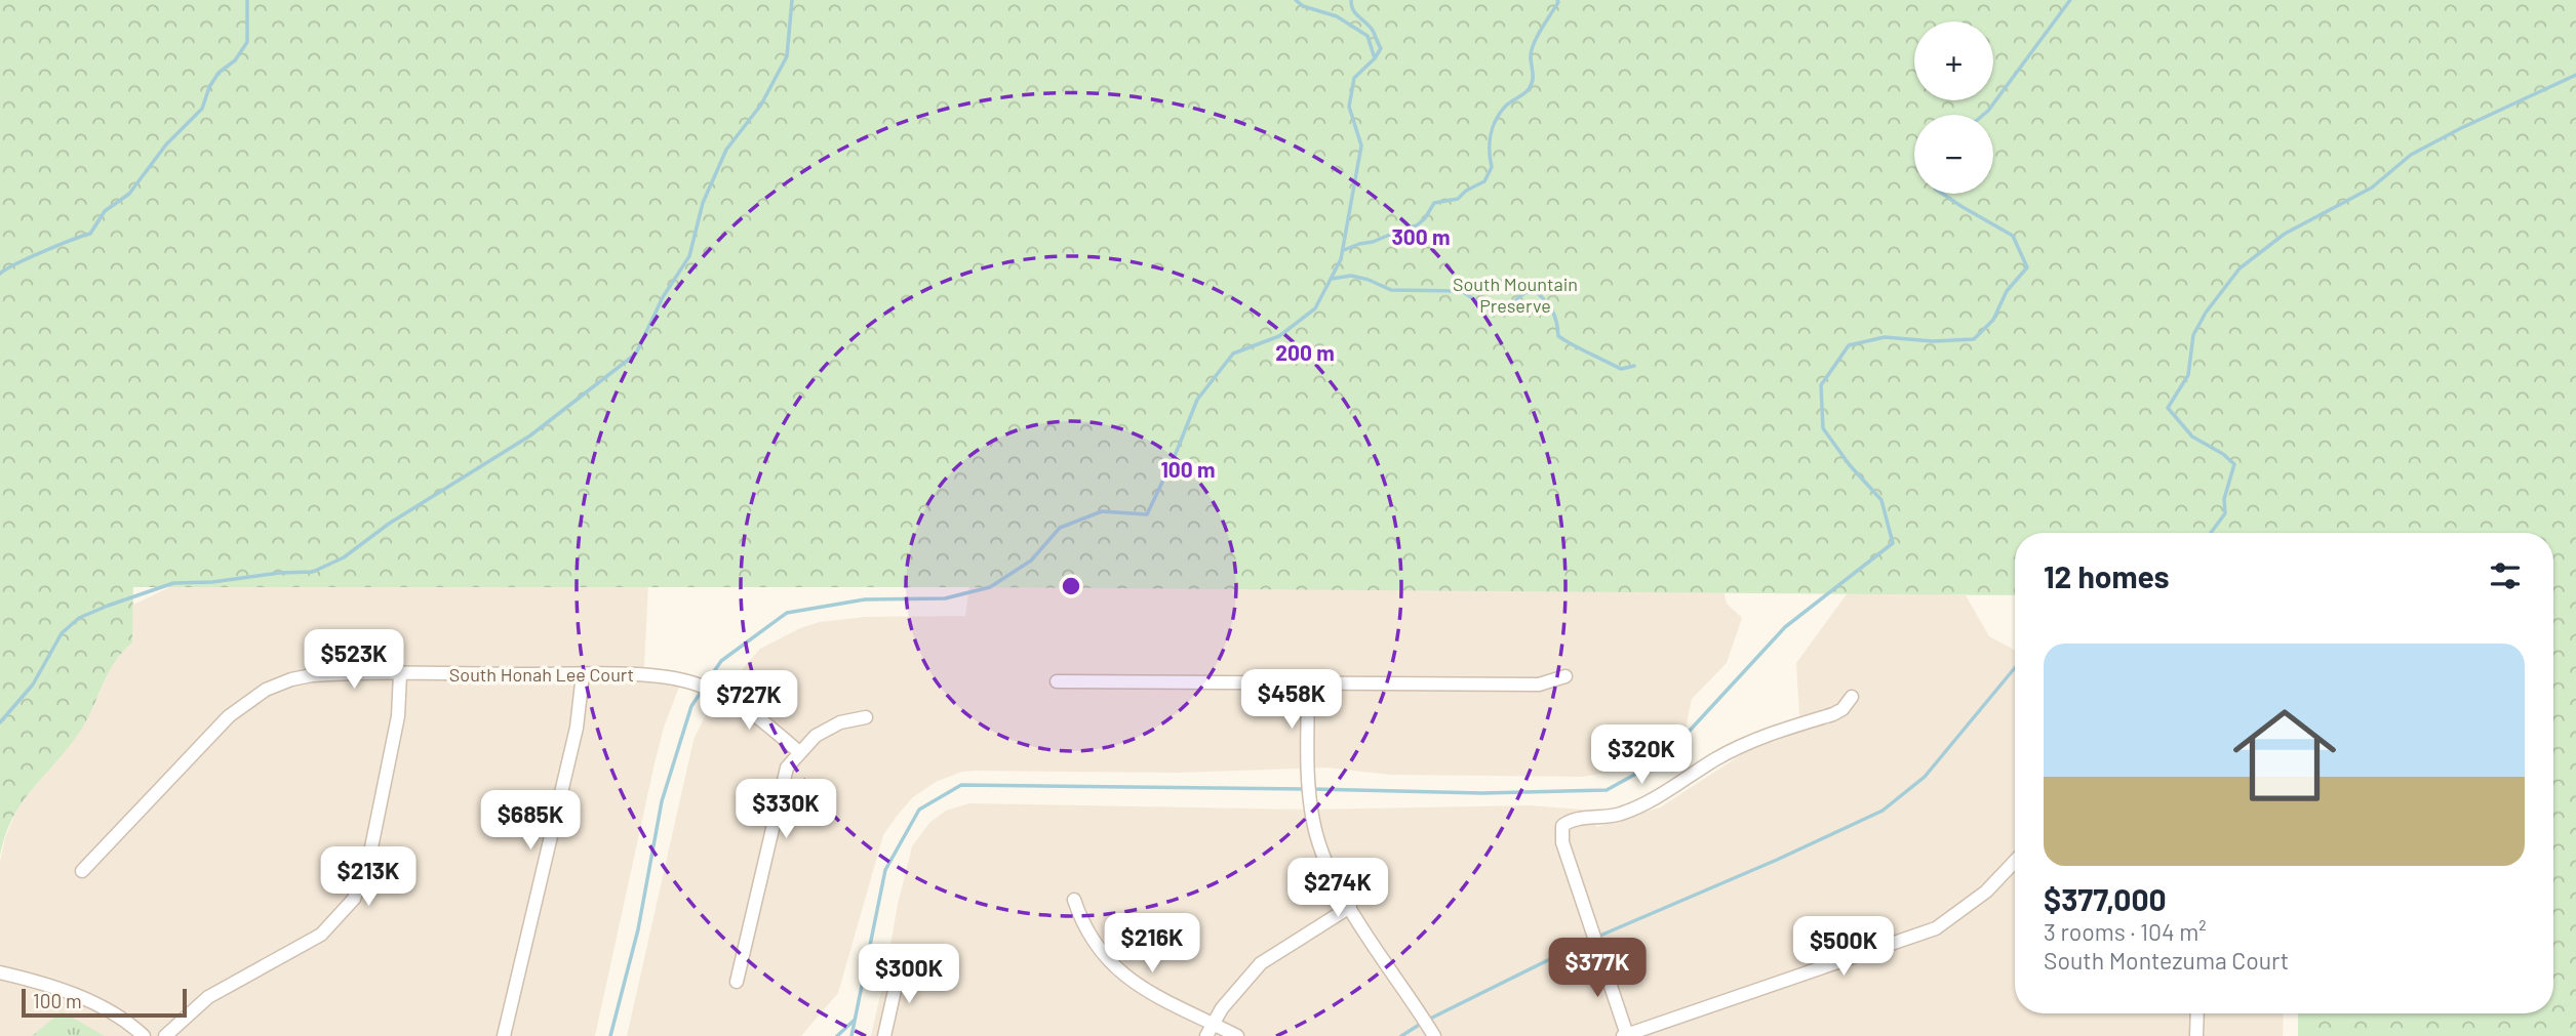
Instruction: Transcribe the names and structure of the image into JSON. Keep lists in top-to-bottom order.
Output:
{
  "streets": {
    "street": ["South Honah Lee Court"]
  },
  "parks": ["South Mountain Preserve"],
  "scale_bar": "100 m",
  "page": {
    "map_buttons": ["+", "−"],
    "heading": "12 homes",
    "list": [
      {
        "name": "$377,000",
        "note": "3 rooms · 104 m² · South Montezuma Court"
      }
    ],
    "price": [
      "$523K",
      "$458K",
      "$727K",
      "$320K",
      "$330K",
      "$685K",
      "$213K",
      "$274K",
      "$216K",
      "$500K",
      "$377K",
      "$300K"
    ],
    "scale": "100 m"
  },
  "rings": ["300 m", "200 m", "100 m"]
}
